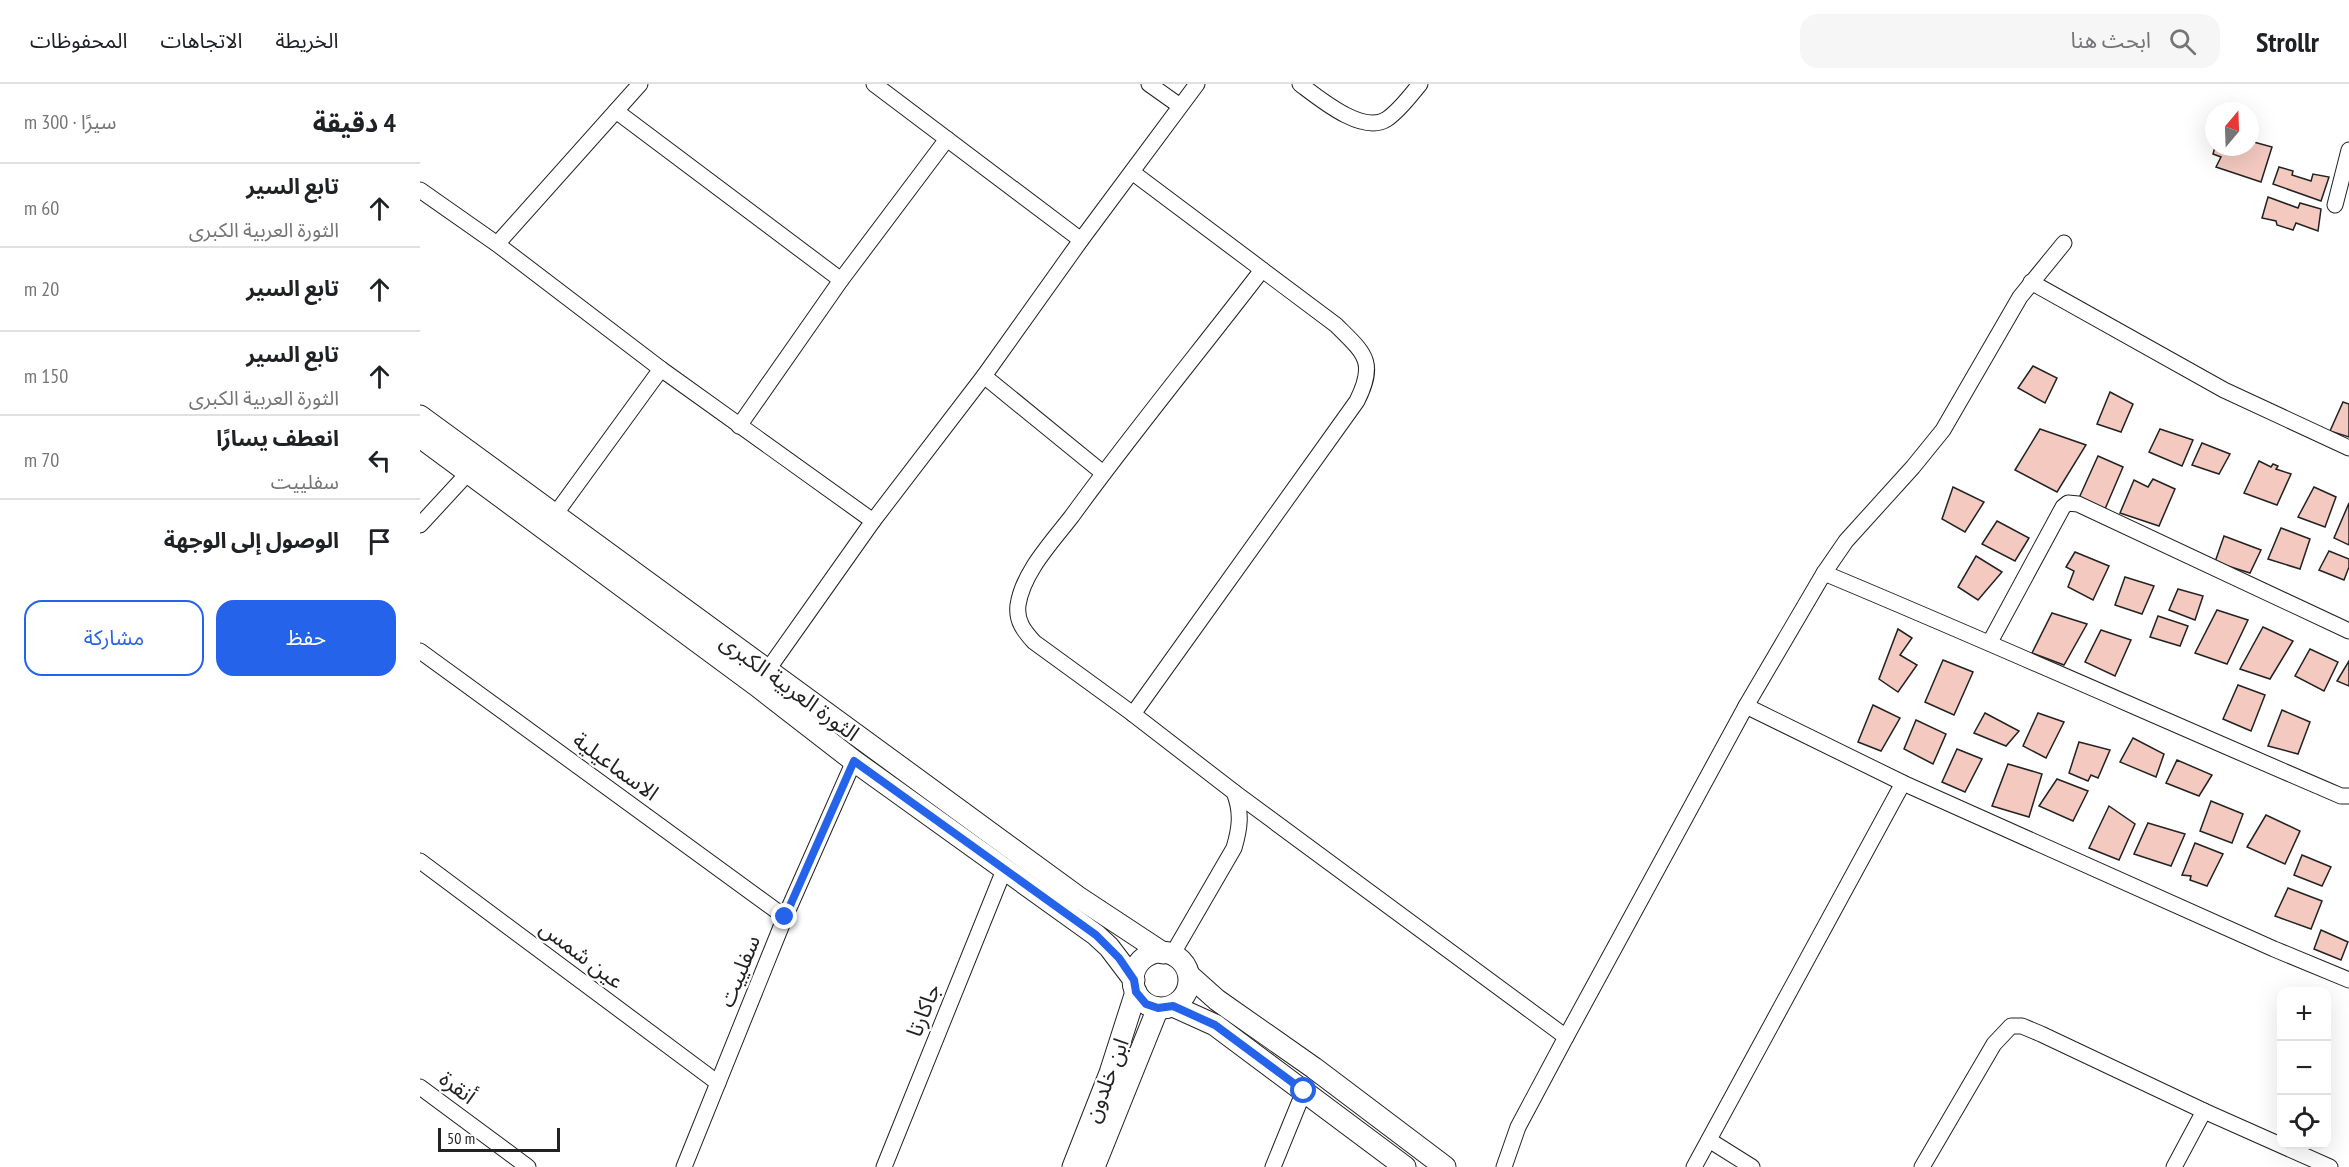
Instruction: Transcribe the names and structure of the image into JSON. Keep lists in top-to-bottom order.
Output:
{
  "streets": {
    "street": [
      "الثورة العربية الكبرى",
      "الاسماعيلية",
      "عين شمس",
      "سفلييت",
      "جاكارتا",
      "ابن خلدون",
      "أنقرة"
    ]
  },
  "crossings": [
    ["الثورة العربية الكبرى", "سفلييت"],
    ["الثورة العربية الكبرى", "جاكارتا"],
    ["الثورة العربية الكبرى", "ابن خلدون"],
    ["الاسماعيلية", "سفلييت"],
    ["عين شمس", "سفلييت"]
  ],
  "scale_bar": "50 m",
  "north": "top",
  "page": {
    "header": "Strollr",
    "search": "ابحث هنا",
    "nav": ["الخريطة", "الاتجاهات", "المحفوظات"],
    "heading": ["4 دقيقة", "سيرًا · 300 m"],
    "list": [
      ["تابع السير", "الثورة العربية الكبرى", "60 m"],
      ["تابع السير", "20 m"],
      ["تابع السير", "الثورة العربية الكبرى", "150 m"],
      ["انعطف يسارًا", "سفلييت", "70 m"],
      "الوصول إلى الوجهة"
    ],
    "buttons": ["حفظ", "مشاركة"],
    "map_buttons": ["+", "−"],
    "scale": "50 m"
  }
}
